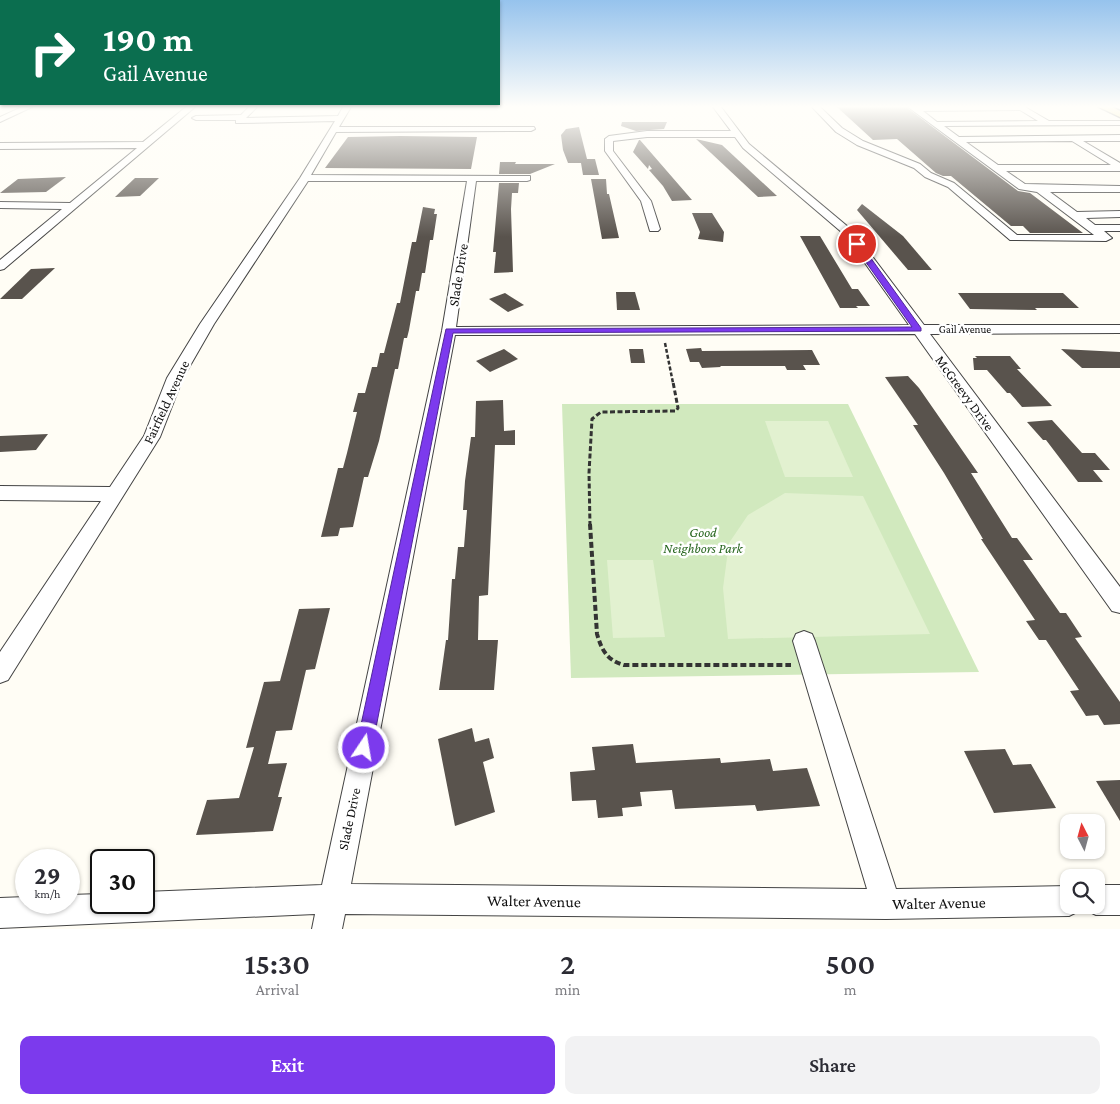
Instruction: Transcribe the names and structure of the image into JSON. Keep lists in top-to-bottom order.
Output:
{
  "streets": {
    "street": [
      "Slade Drive",
      "Gail Avenue",
      "McGreevy Drive",
      "Fairfield Avenue",
      "Walter Avenue"
    ]
  },
  "crossings": [
    ["Slade Drive", "Gail Avenue"],
    ["Slade Drive", "Walter Avenue"],
    ["Gail Avenue", "McGreevy Drive"]
  ],
  "parks": ["Good Neighbors Park"],
  "north": "top",
  "page": {
    "turn": ["190 m", "Gail Avenue"],
    "speed": "29 km/h",
    "limit": "30",
    "eta": [
      "15:30",
      "Arrival",
      "2",
      "min",
      "500",
      "m"
    ],
    "buttons": ["Exit", "Share"]
  }
}
